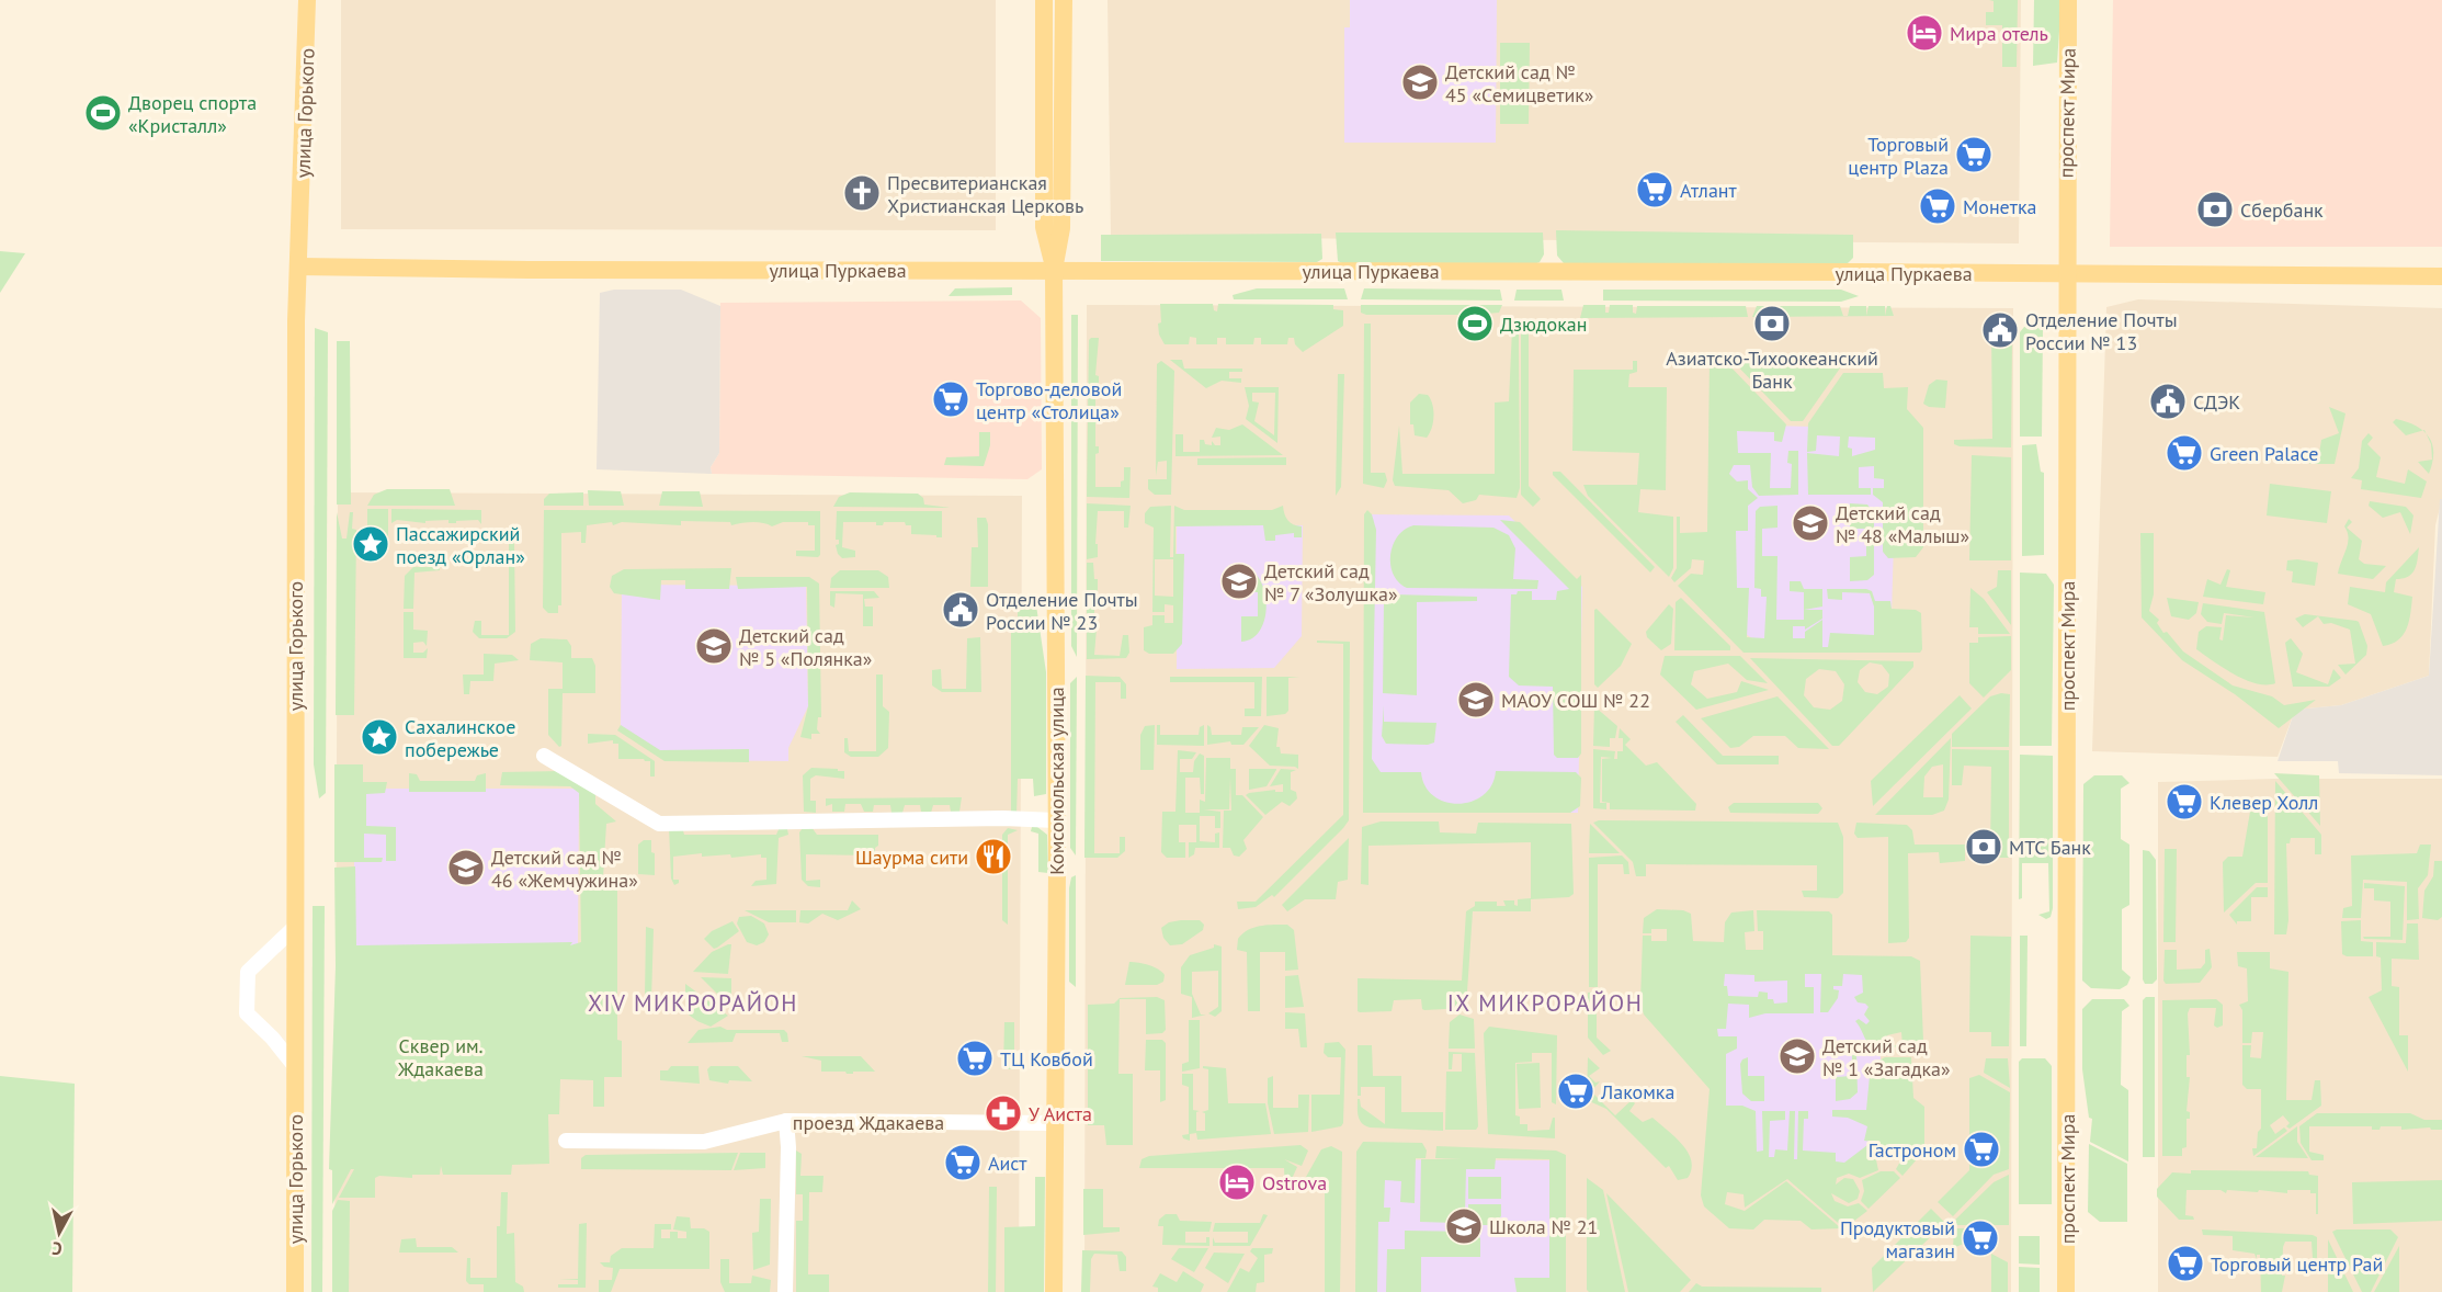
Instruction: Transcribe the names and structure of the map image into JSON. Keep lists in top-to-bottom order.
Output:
{
  "streets": {
    "main road": [
      "улица Горького",
      "проспект Мира",
      "улица Пуркаева",
      "Комсомольская улица"
    ],
    "street": ["проезд Ждакаева"]
  },
  "crossings": [
    ["улица Горького", "улица Пуркаева"],
    ["проспект Мира", "улица Пуркаева"],
    ["улица Пуркаева", "Комсомольская улица"],
    ["Комсомольская улица", "проезд Ждакаева"]
  ],
  "districts": ["XIV МИКРОРАЙОН", "IX МИКРОРАЙОН"],
  "parks": ["Сквер им. Ждакаева"],
  "places": {
    "hotel": ["Мира отель", "Ostrova"],
    "school or university": [
      "Детский сад № 45 «Семицветик»",
      "Детский сад № 48 «Малыш»",
      "Детский сад № 7 «Золушка»",
      "Детский сад № 5 «Полянка»",
      "МАОУ СОШ № 22",
      "Детский сад № 46 «Жемчужина»",
      "Детский сад № 1 «Загадка»",
      "Школа № 21"
    ],
    "sports": ["Дворец спорта «Кристалл»", "Дзюдокан"],
    "supermarket": [
      "Торговый центр Plaza",
      "Атлант",
      "Монетка",
      "Торгово-деловой центр «Столица»",
      "Green Palace",
      "Клевер Холл",
      "ТЦ Ковбой",
      "Лакомка",
      "Гастроном",
      "Аист",
      "Продуктовый магазин",
      "Торговый центр Рай"
    ],
    "church": ["Пресвитерианская Христианская Церковь"],
    "bank": ["Сбербанк", "Азиатско-Тихоокеанский Банк", "МТС Банк"],
    "public building": ["Отделение Почты России № 13", "СДЭК", "Отделение Почты России № 23"],
    "place": ["Пассажирский поезд «Орлан»", "Сахалинское побережье"],
    "restaurant": ["Шаурма сити"],
    "pharmacy": ["У Аиста"]
  },
  "north": "bottom"
}
